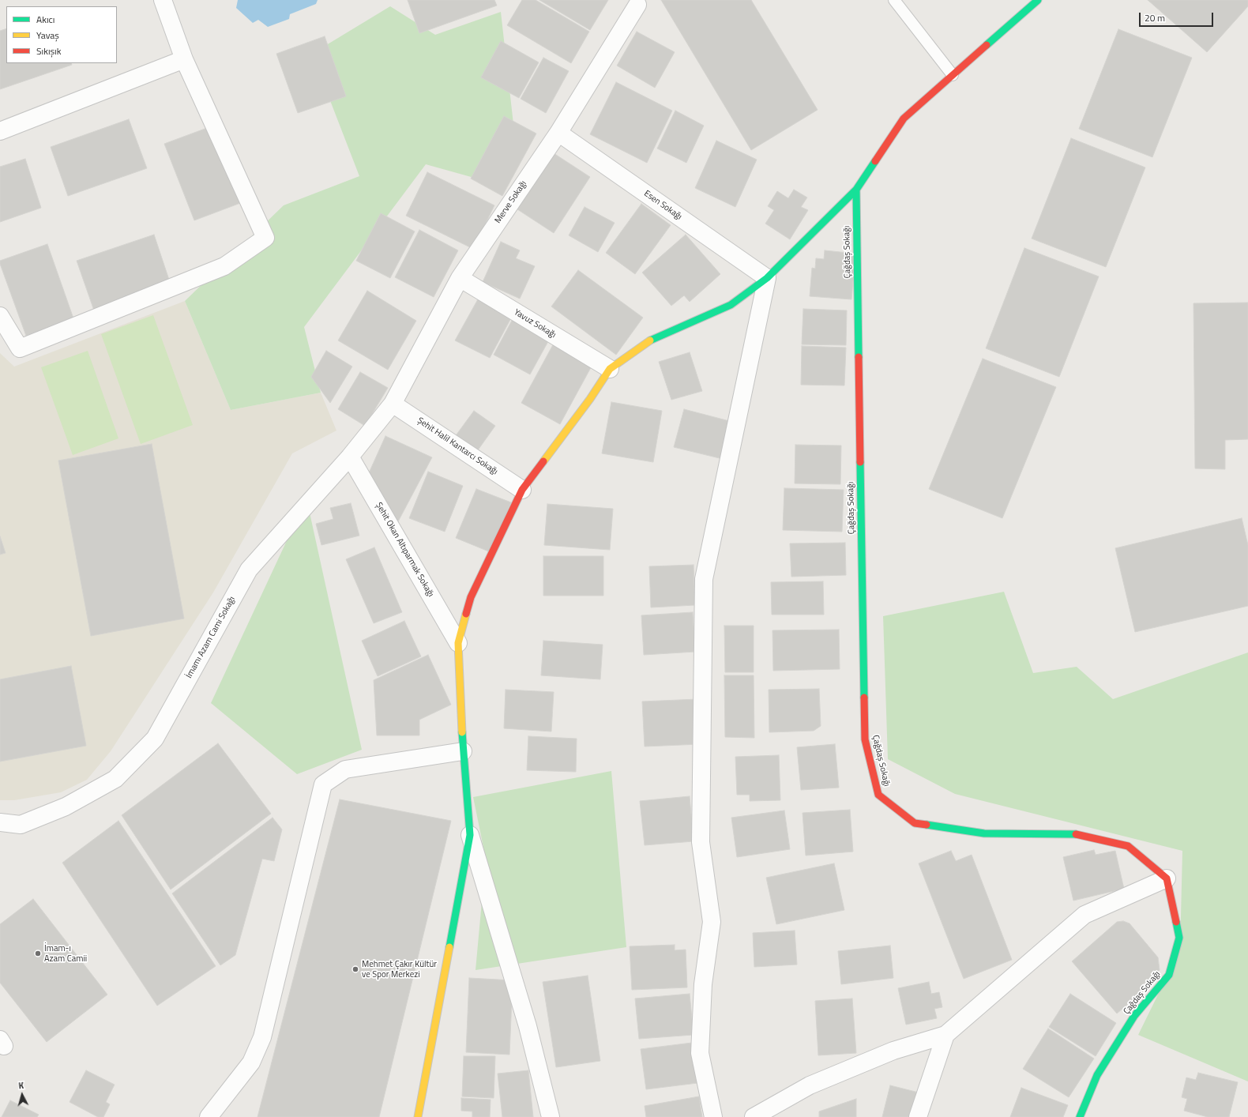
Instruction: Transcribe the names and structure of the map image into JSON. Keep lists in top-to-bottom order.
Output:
{
  "streets": {
    "main road": ["Çağdaş Sokağı"],
    "street": [
      "Merve Sokağı",
      "Esen Sokağı",
      "Yavuz Sokağı",
      "Şehit Halil Kantarcı Sokağı",
      "Şehit Okan Altıparmak Sokağı",
      "İmamı Azam Cami Sokağı"
    ]
  },
  "crossings": [
    ["Merve Sokağı", "Esen Sokağı"],
    ["Merve Sokağı", "Yavuz Sokağı"],
    ["Merve Sokağı", "Şehit Halil Kantarcı Sokağı"],
    ["Merve Sokağı", "İmamı Azam Cami Sokağı"],
    ["Şehit Halil Kantarcı Sokağı", "İmamı Azam Cami Sokağı"],
    ["Şehit Okan Altıparmak Sokağı", "İmamı Azam Cami Sokağı"]
  ],
  "places": ["İmam-ı Azam Camii", "Mehmet Çakır Kültür ve Spor Merkezi"],
  "legend": ["Akıcı", "Yavaş", "Sıkışık"],
  "scale_bar": "20 m",
  "north": "top"
}
